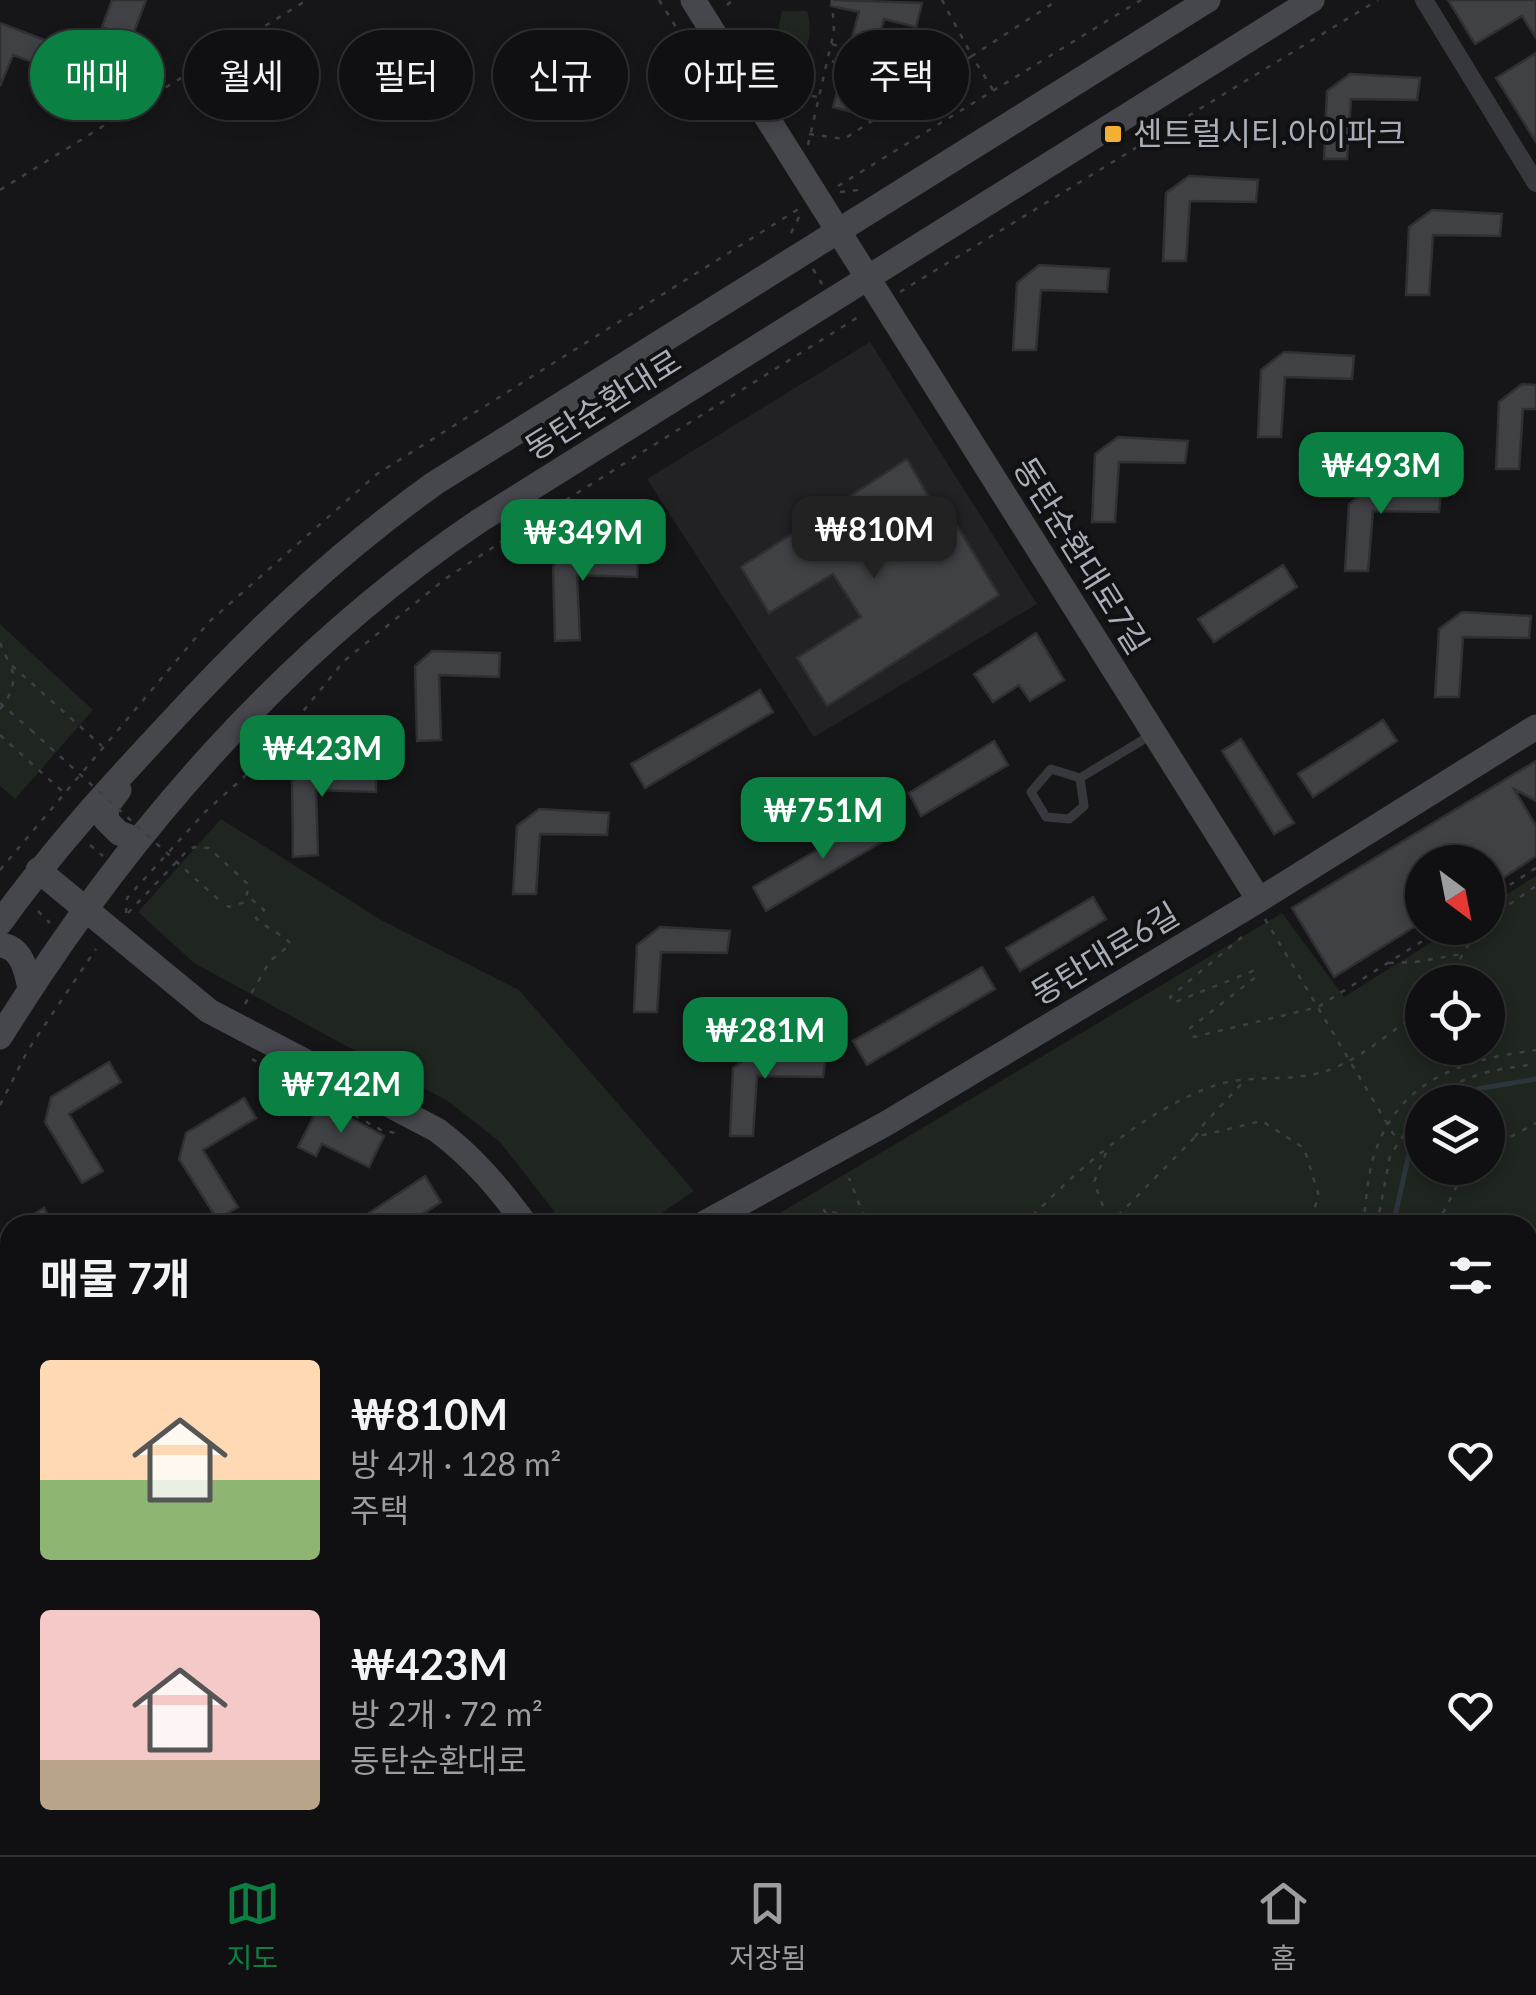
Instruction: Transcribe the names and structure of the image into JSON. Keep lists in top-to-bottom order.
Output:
{
  "streets": {
    "main road": ["동탄순환대로", "동탄순환대로7길", "동탄대로6길"]
  },
  "crossings": [
    ["동탄순환대로", "동탄순환대로7길"],
    ["동탄순환대로7길", "동탄대로6길"]
  ],
  "places": {
    "transit": ["센트럴시티.아이파크"]
  },
  "north": "bottom right",
  "page": {
    "chip": [
      "매매",
      "월세",
      "필터",
      "신규",
      "아파트",
      "주택"
    ],
    "price": [
      "₩493M",
      "₩810M",
      "₩349M",
      "₩423M",
      "₩751M",
      "₩281M",
      "₩742M"
    ],
    "heading": "매물 7개",
    "list": [
      {
        "name": "₩810M",
        "note": "방 4개 · 128 m² · 주택"
      },
      {
        "name": "₩423M",
        "note": "방 2개 · 72 m² · 동탄순환대로"
      }
    ],
    "tabs": ["지도", "저장됨", "홈"]
  }
}
